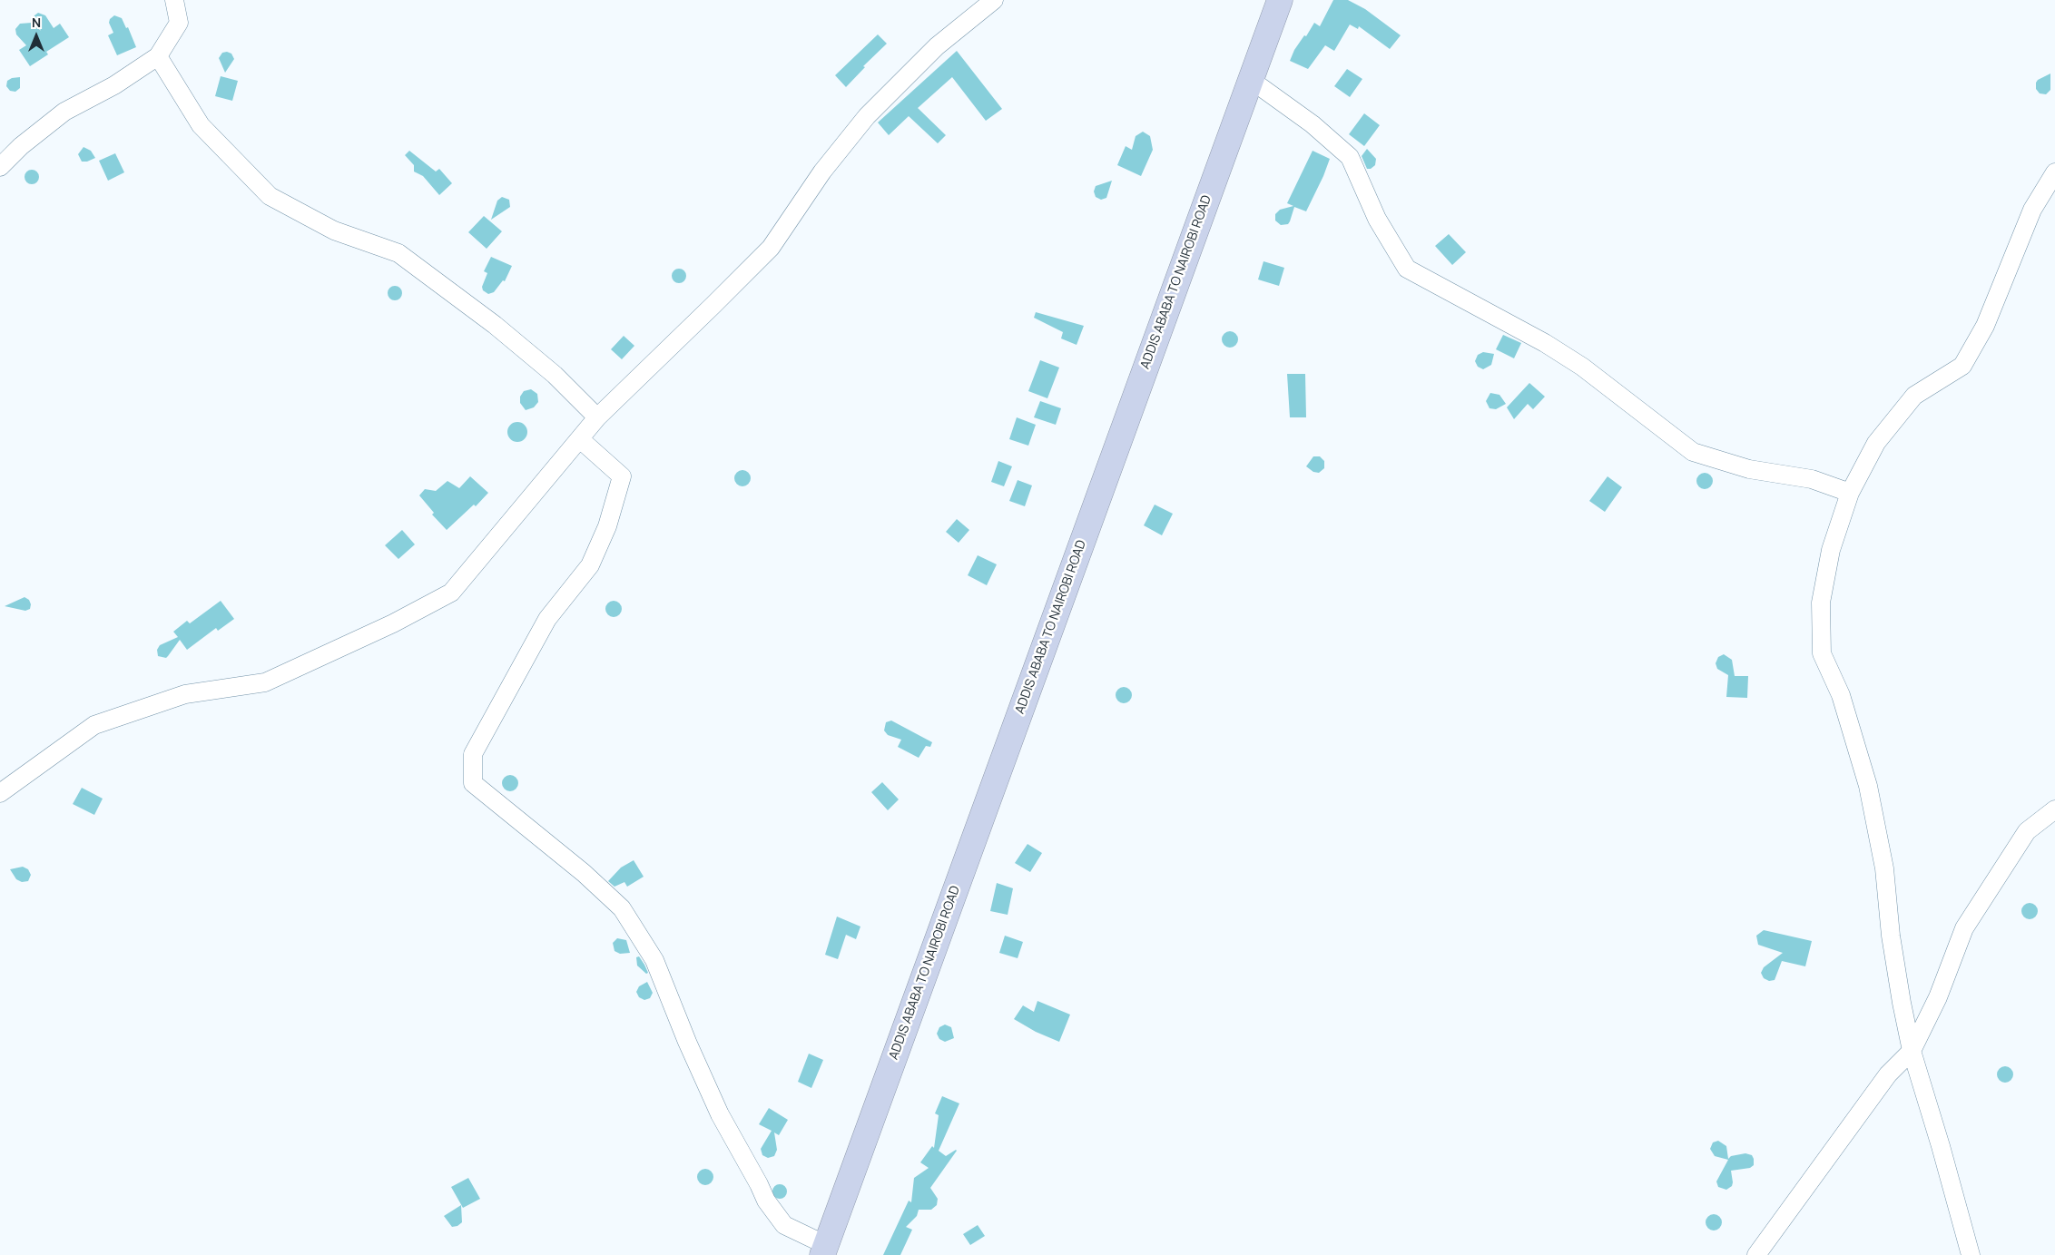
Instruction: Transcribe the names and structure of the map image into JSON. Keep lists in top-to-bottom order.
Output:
{
  "streets": {
    "highway": ["ADDIS ABABA TO NAIROBI ROAD"]
  },
  "north": "top"
}
